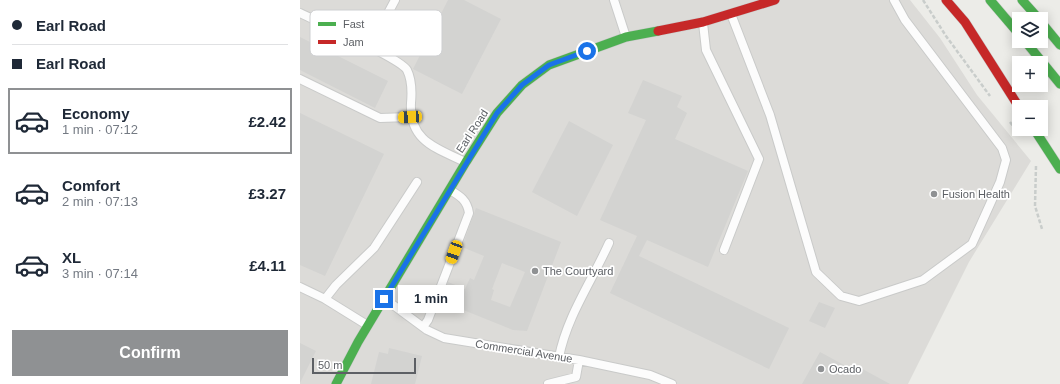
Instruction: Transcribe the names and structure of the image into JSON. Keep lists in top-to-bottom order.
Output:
{
  "streets": {
    "main road": ["Earl Road"],
    "lane": ["Commercial Avenue"]
  },
  "crossings": [
    ["Earl Road", "Commercial Avenue"]
  ],
  "places": ["Fusion Health", "The Courtyard", "Ocado"],
  "legend": ["Fast", "Jam"],
  "scale_bar": "50 m",
  "page": {
    "banner": ["Earl Road", "Earl Road"],
    "map_buttons": ["+", "−"],
    "list": [
      {
        "name": "Economy",
        "note": "1 min · 07:12",
        "value": "£2.42"
      },
      {
        "name": "Comfort",
        "note": "2 min · 07:13",
        "value": "£3.27"
      },
      {
        "name": "XL",
        "note": "3 min · 07:14",
        "value": "£4.11"
      }
    ],
    "bubble": "1 min",
    "buttons": "Confirm",
    "scale": "50 m"
  }
}
